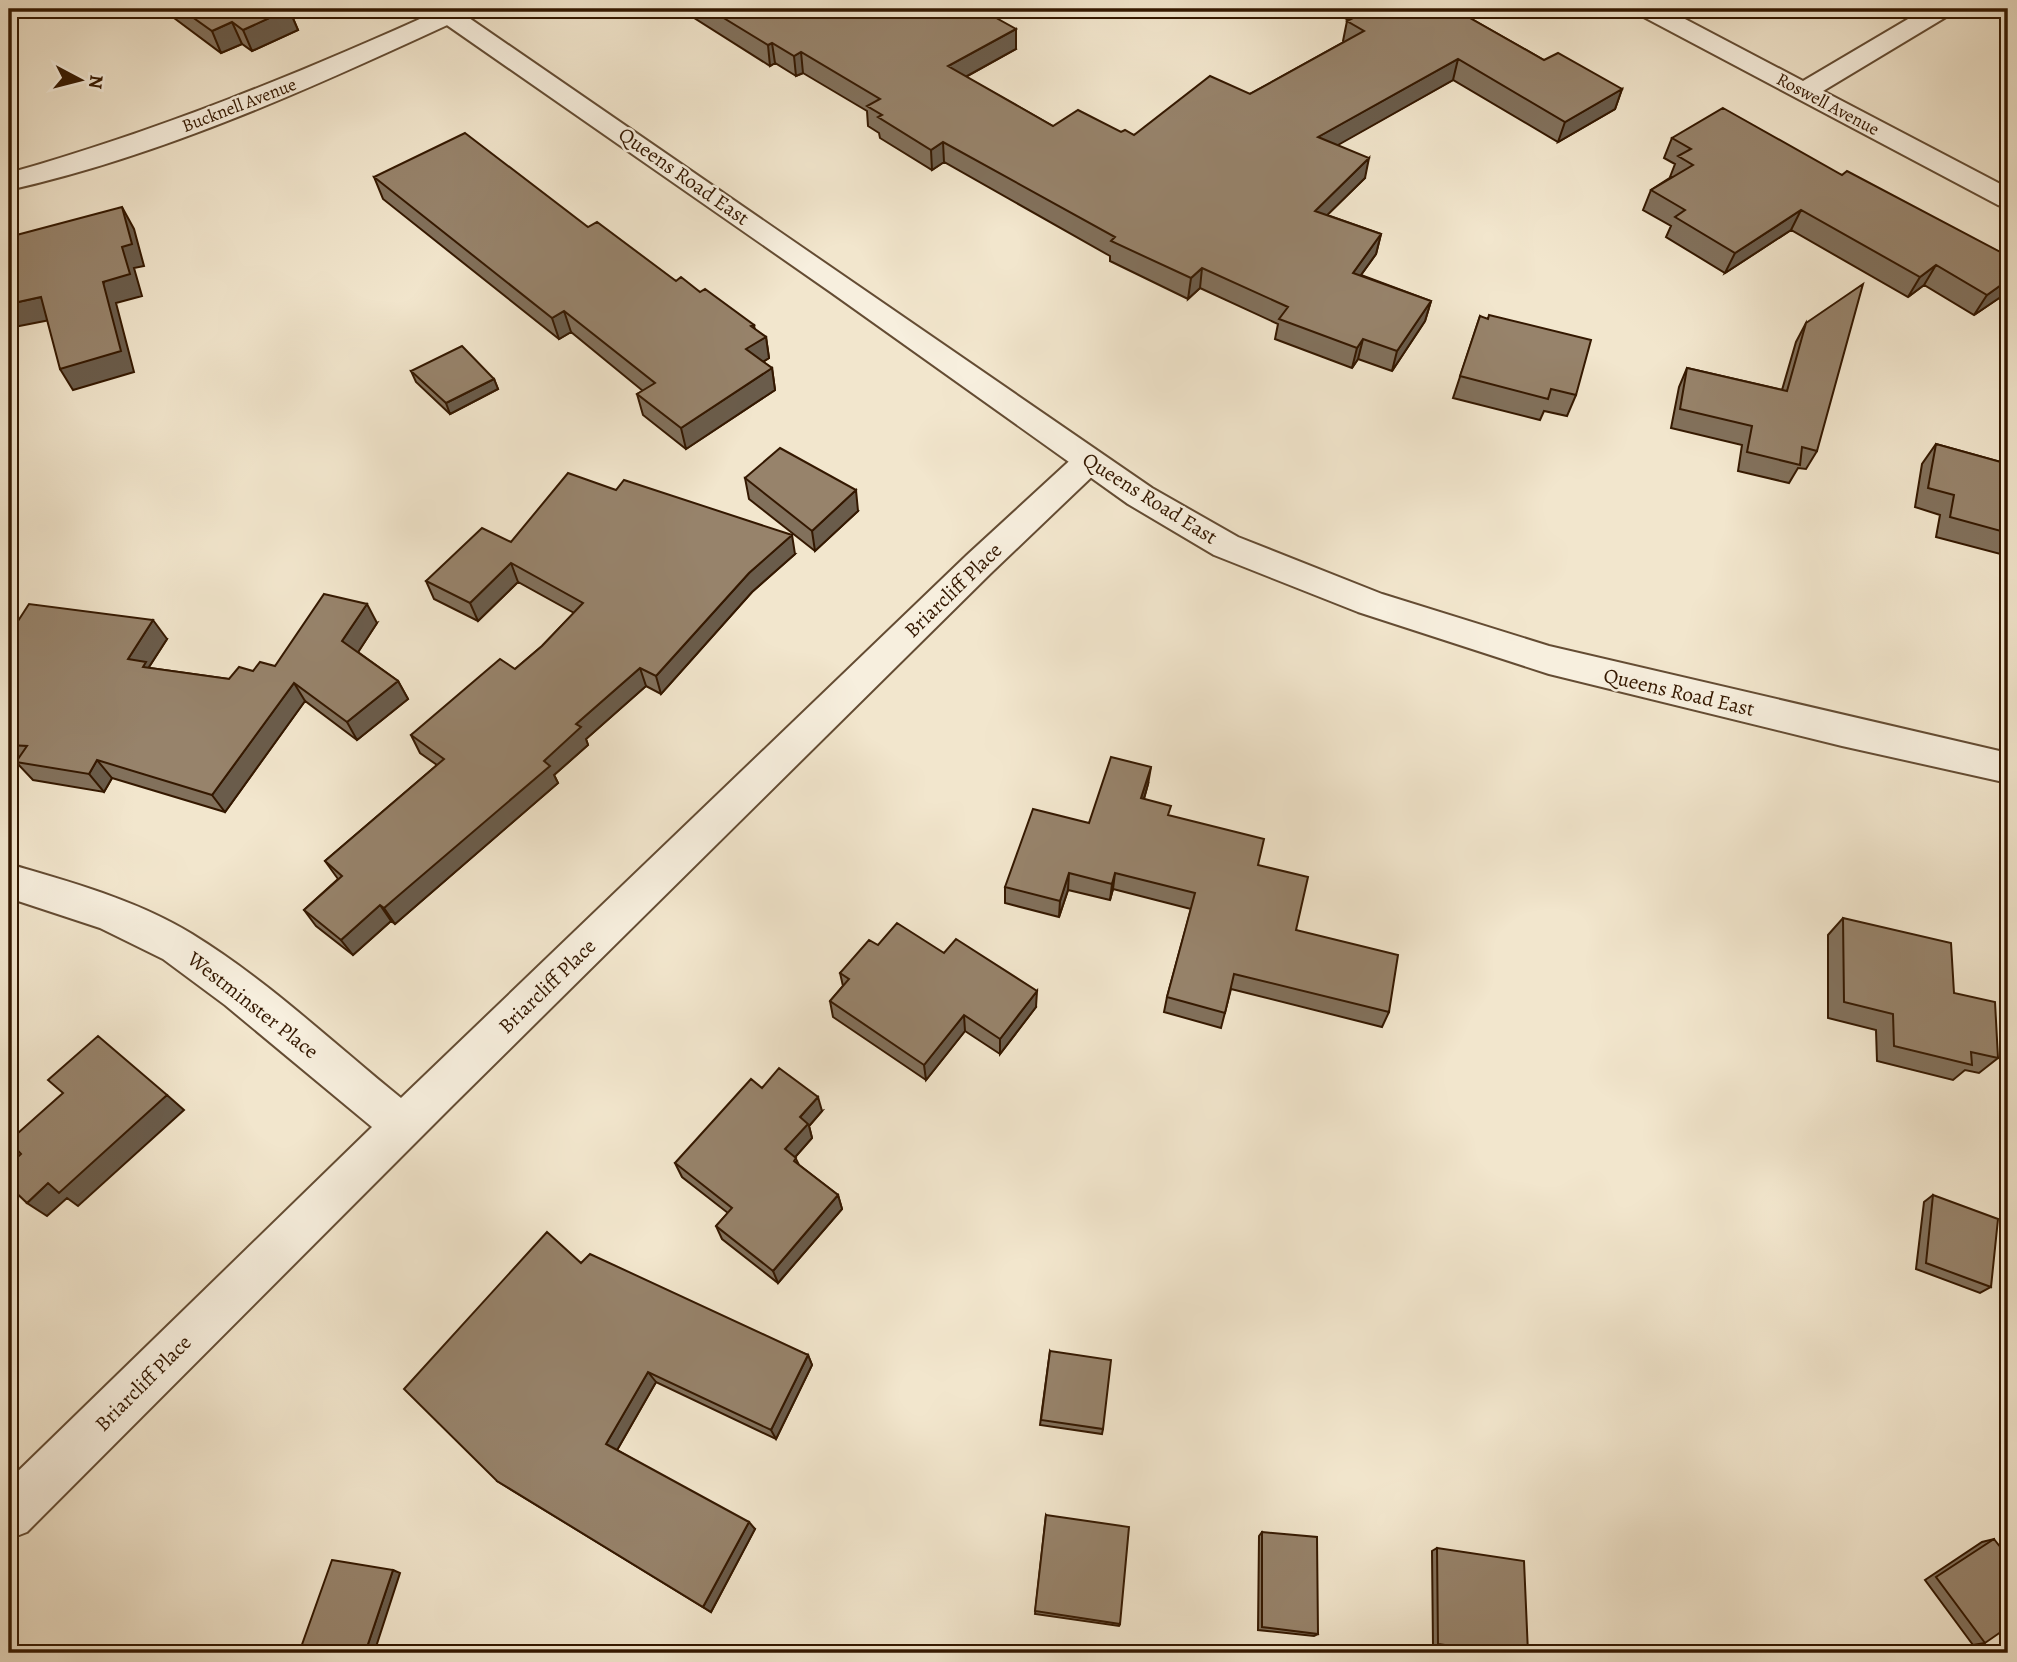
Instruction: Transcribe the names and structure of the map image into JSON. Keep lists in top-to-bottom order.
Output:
{
  "streets": {
    "street": [
      "Roswell Avenue",
      "Bucknell Avenue",
      "Queens Road East",
      "Briarcliff Place",
      "Westminster Place"
    ]
  },
  "crossings": [
    ["Bucknell Avenue", "Queens Road East"],
    ["Queens Road East", "Briarcliff Place"],
    ["Briarcliff Place", "Westminster Place"]
  ],
  "north": "right"
}
